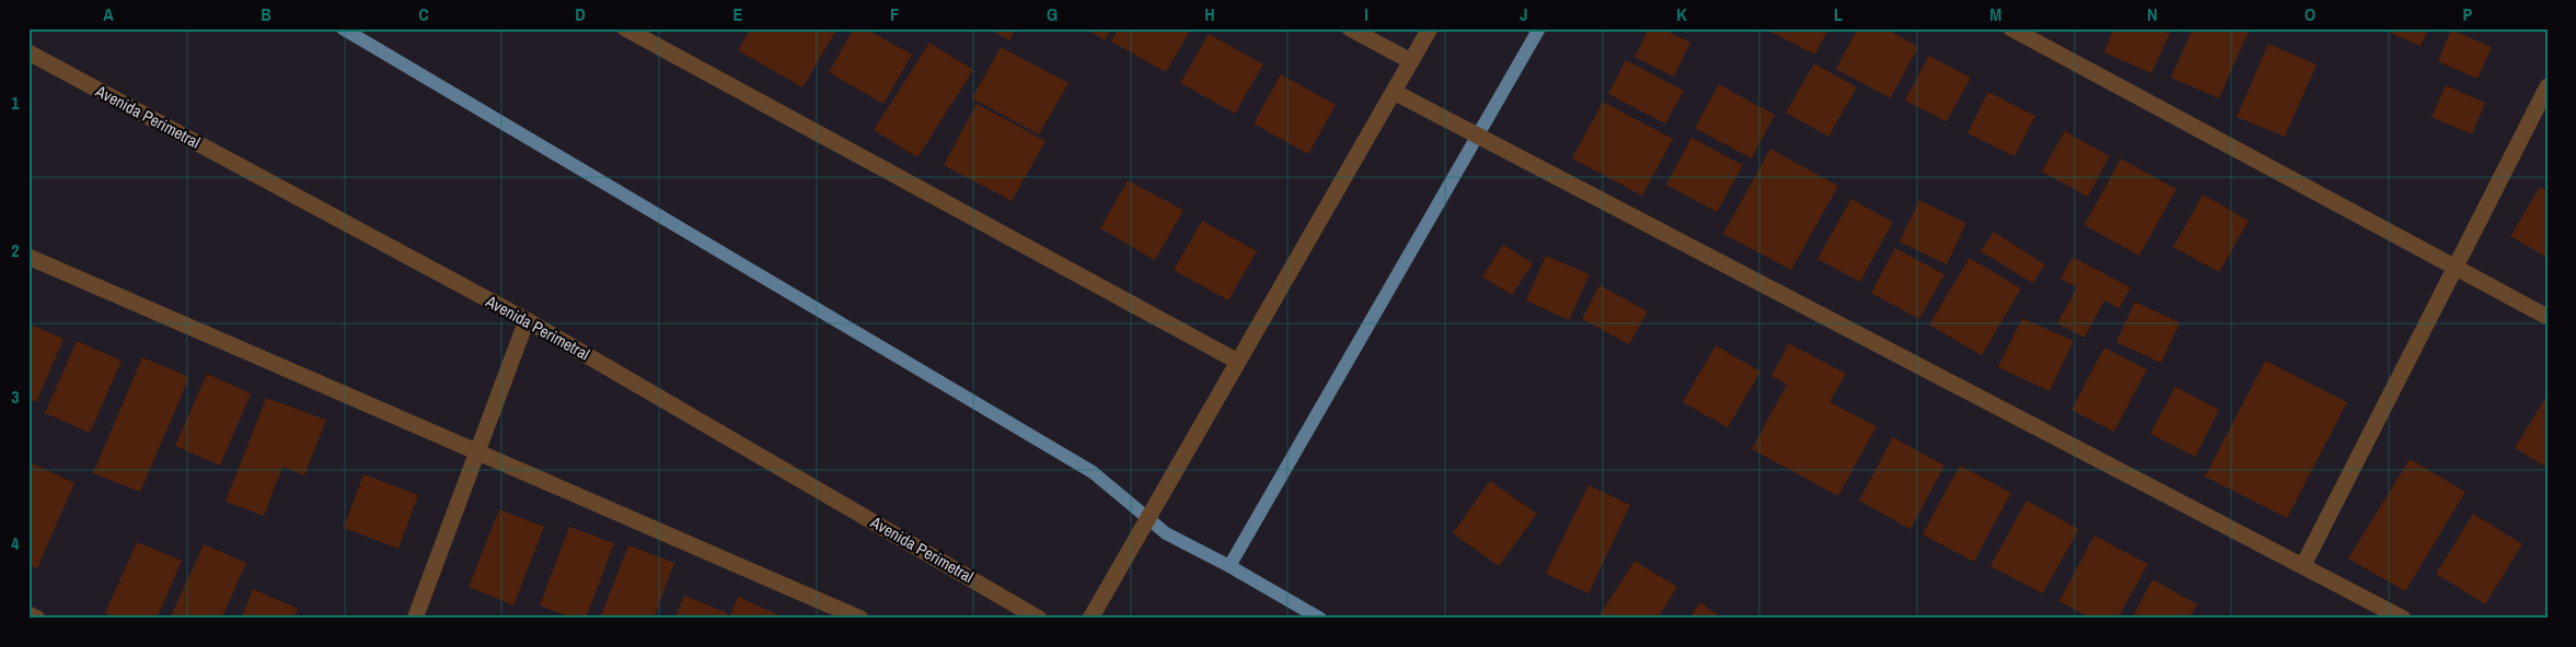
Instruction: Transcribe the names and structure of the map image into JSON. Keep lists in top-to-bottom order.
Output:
{
  "streets": {
    "street": ["Avenida Perimetral"]
  },
  "grid": {
    "columns": [
      "A",
      "B",
      "C",
      "D",
      "E",
      "F",
      "G",
      "H",
      "I",
      "J",
      "K",
      "L",
      "M",
      "N",
      "O",
      "P"
    ],
    "rows": [
      "1",
      "2",
      "3",
      "4"
    ]
  }
}
